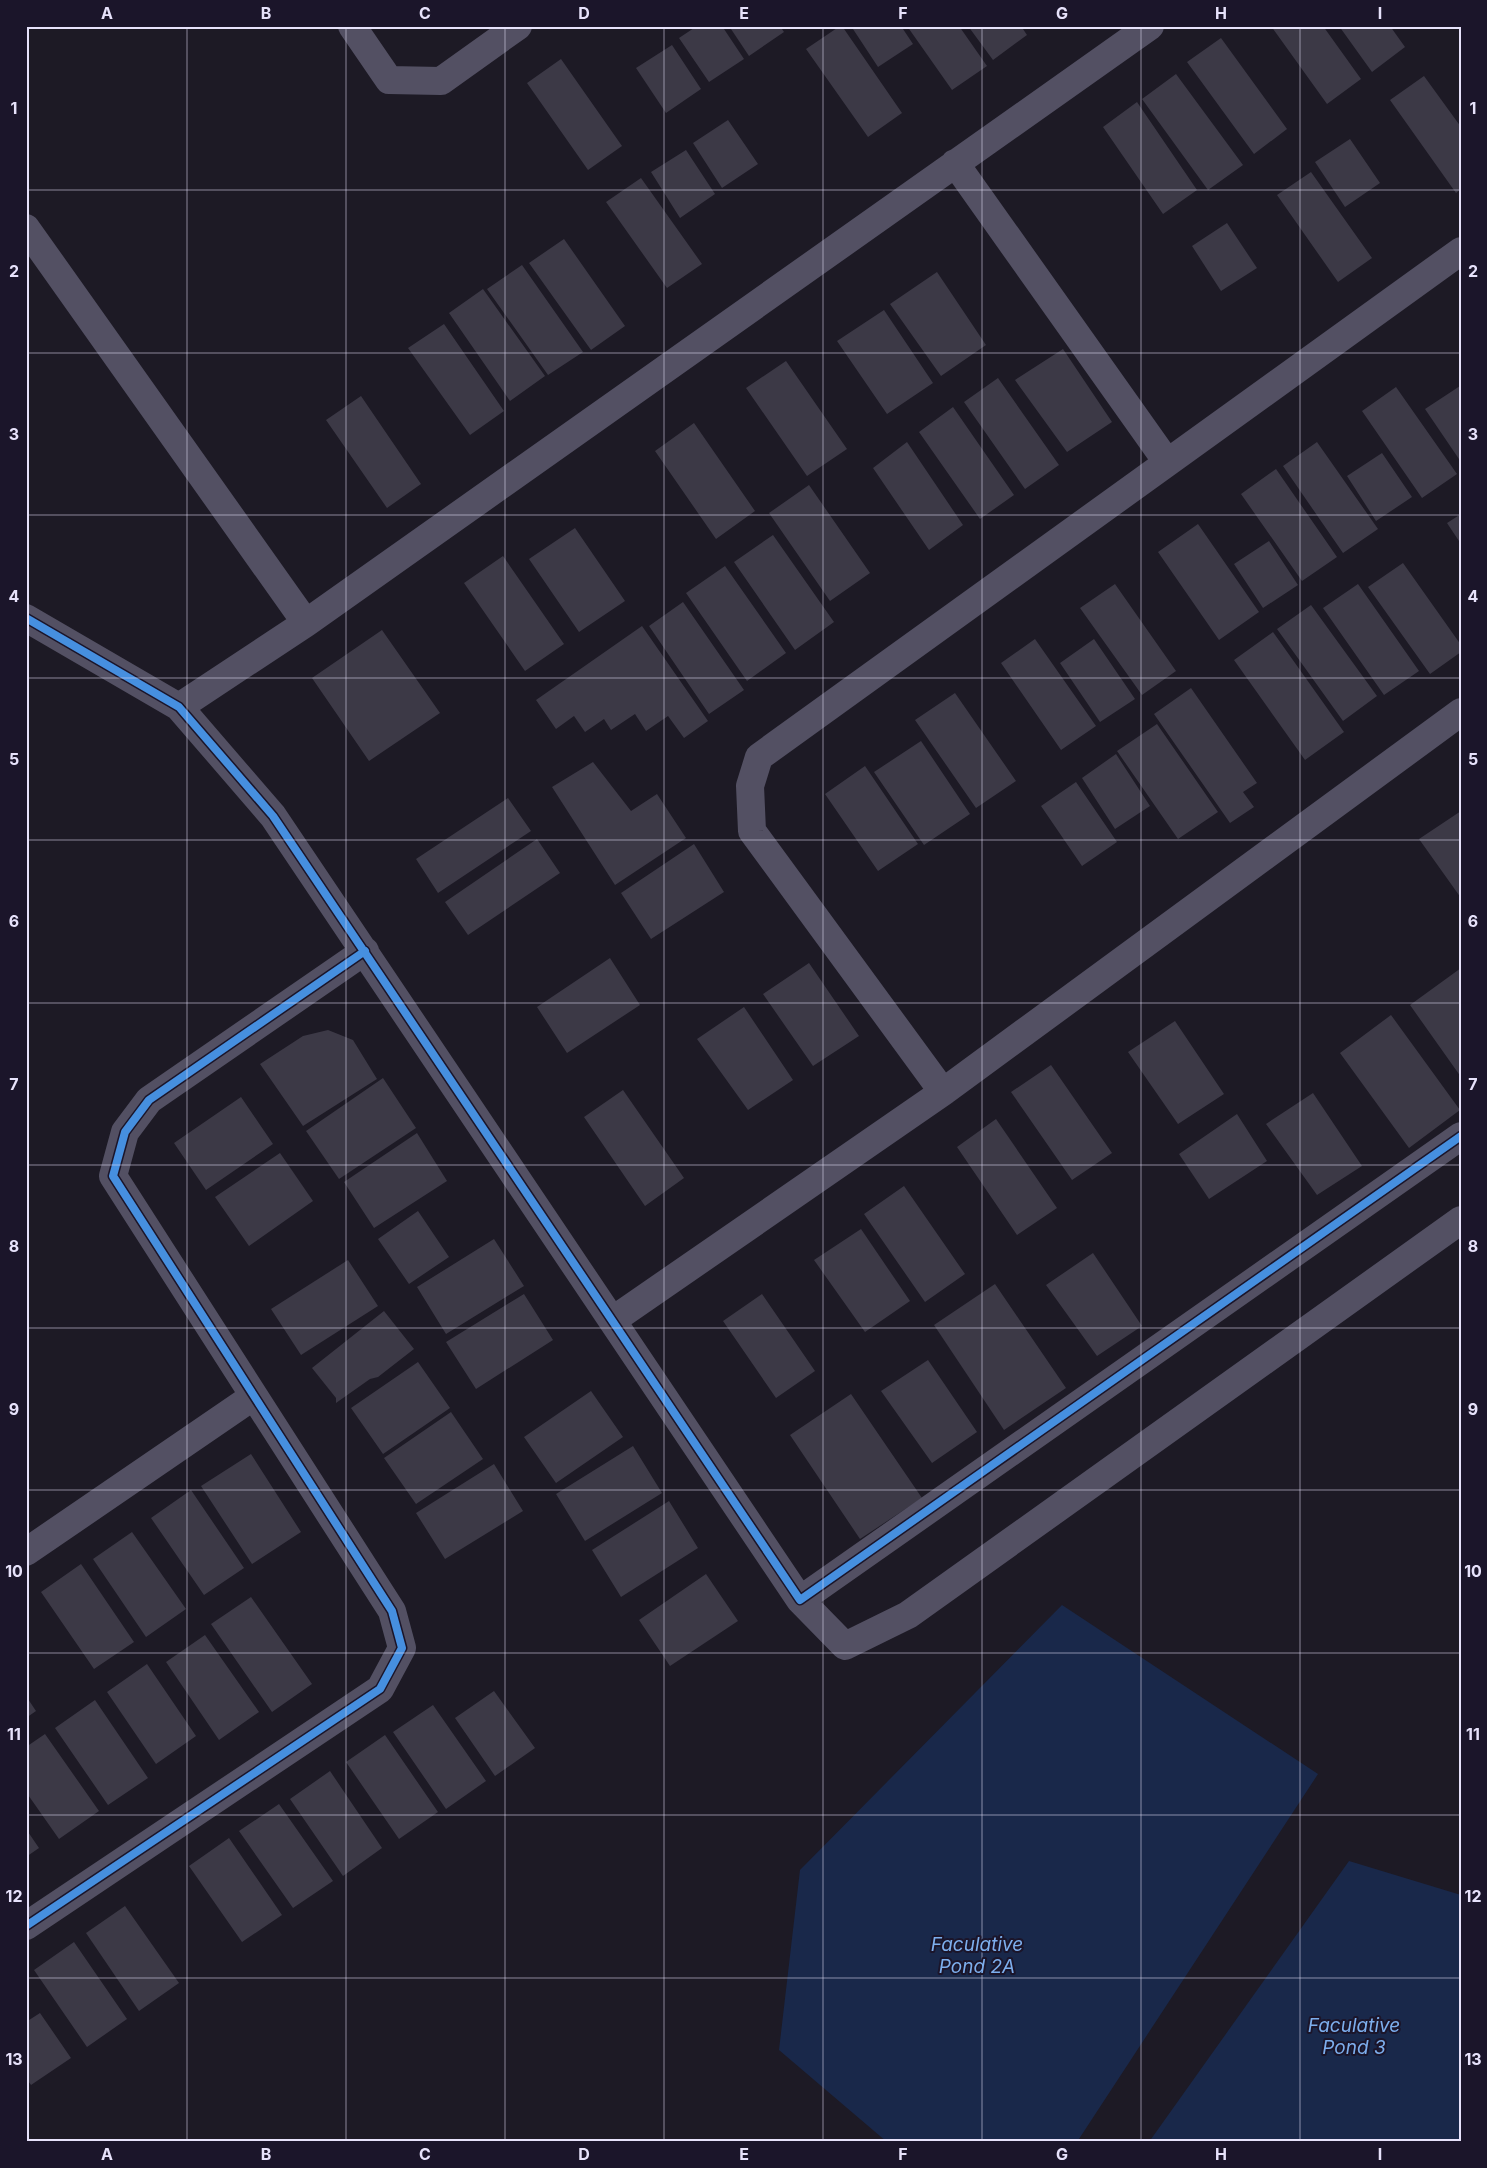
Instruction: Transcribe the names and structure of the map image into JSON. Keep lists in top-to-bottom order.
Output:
{
  "water": ["Faculative Pond 2A", "Faculative Pond 3"],
  "grid": {
    "columns": [
      "A",
      "B",
      "C",
      "D",
      "E",
      "F",
      "G",
      "H",
      "I"
    ],
    "rows": [
      "1",
      "2",
      "3",
      "4",
      "5",
      "6",
      "7",
      "8",
      "9",
      "10",
      "11",
      "12",
      "13"
    ]
  }
}
